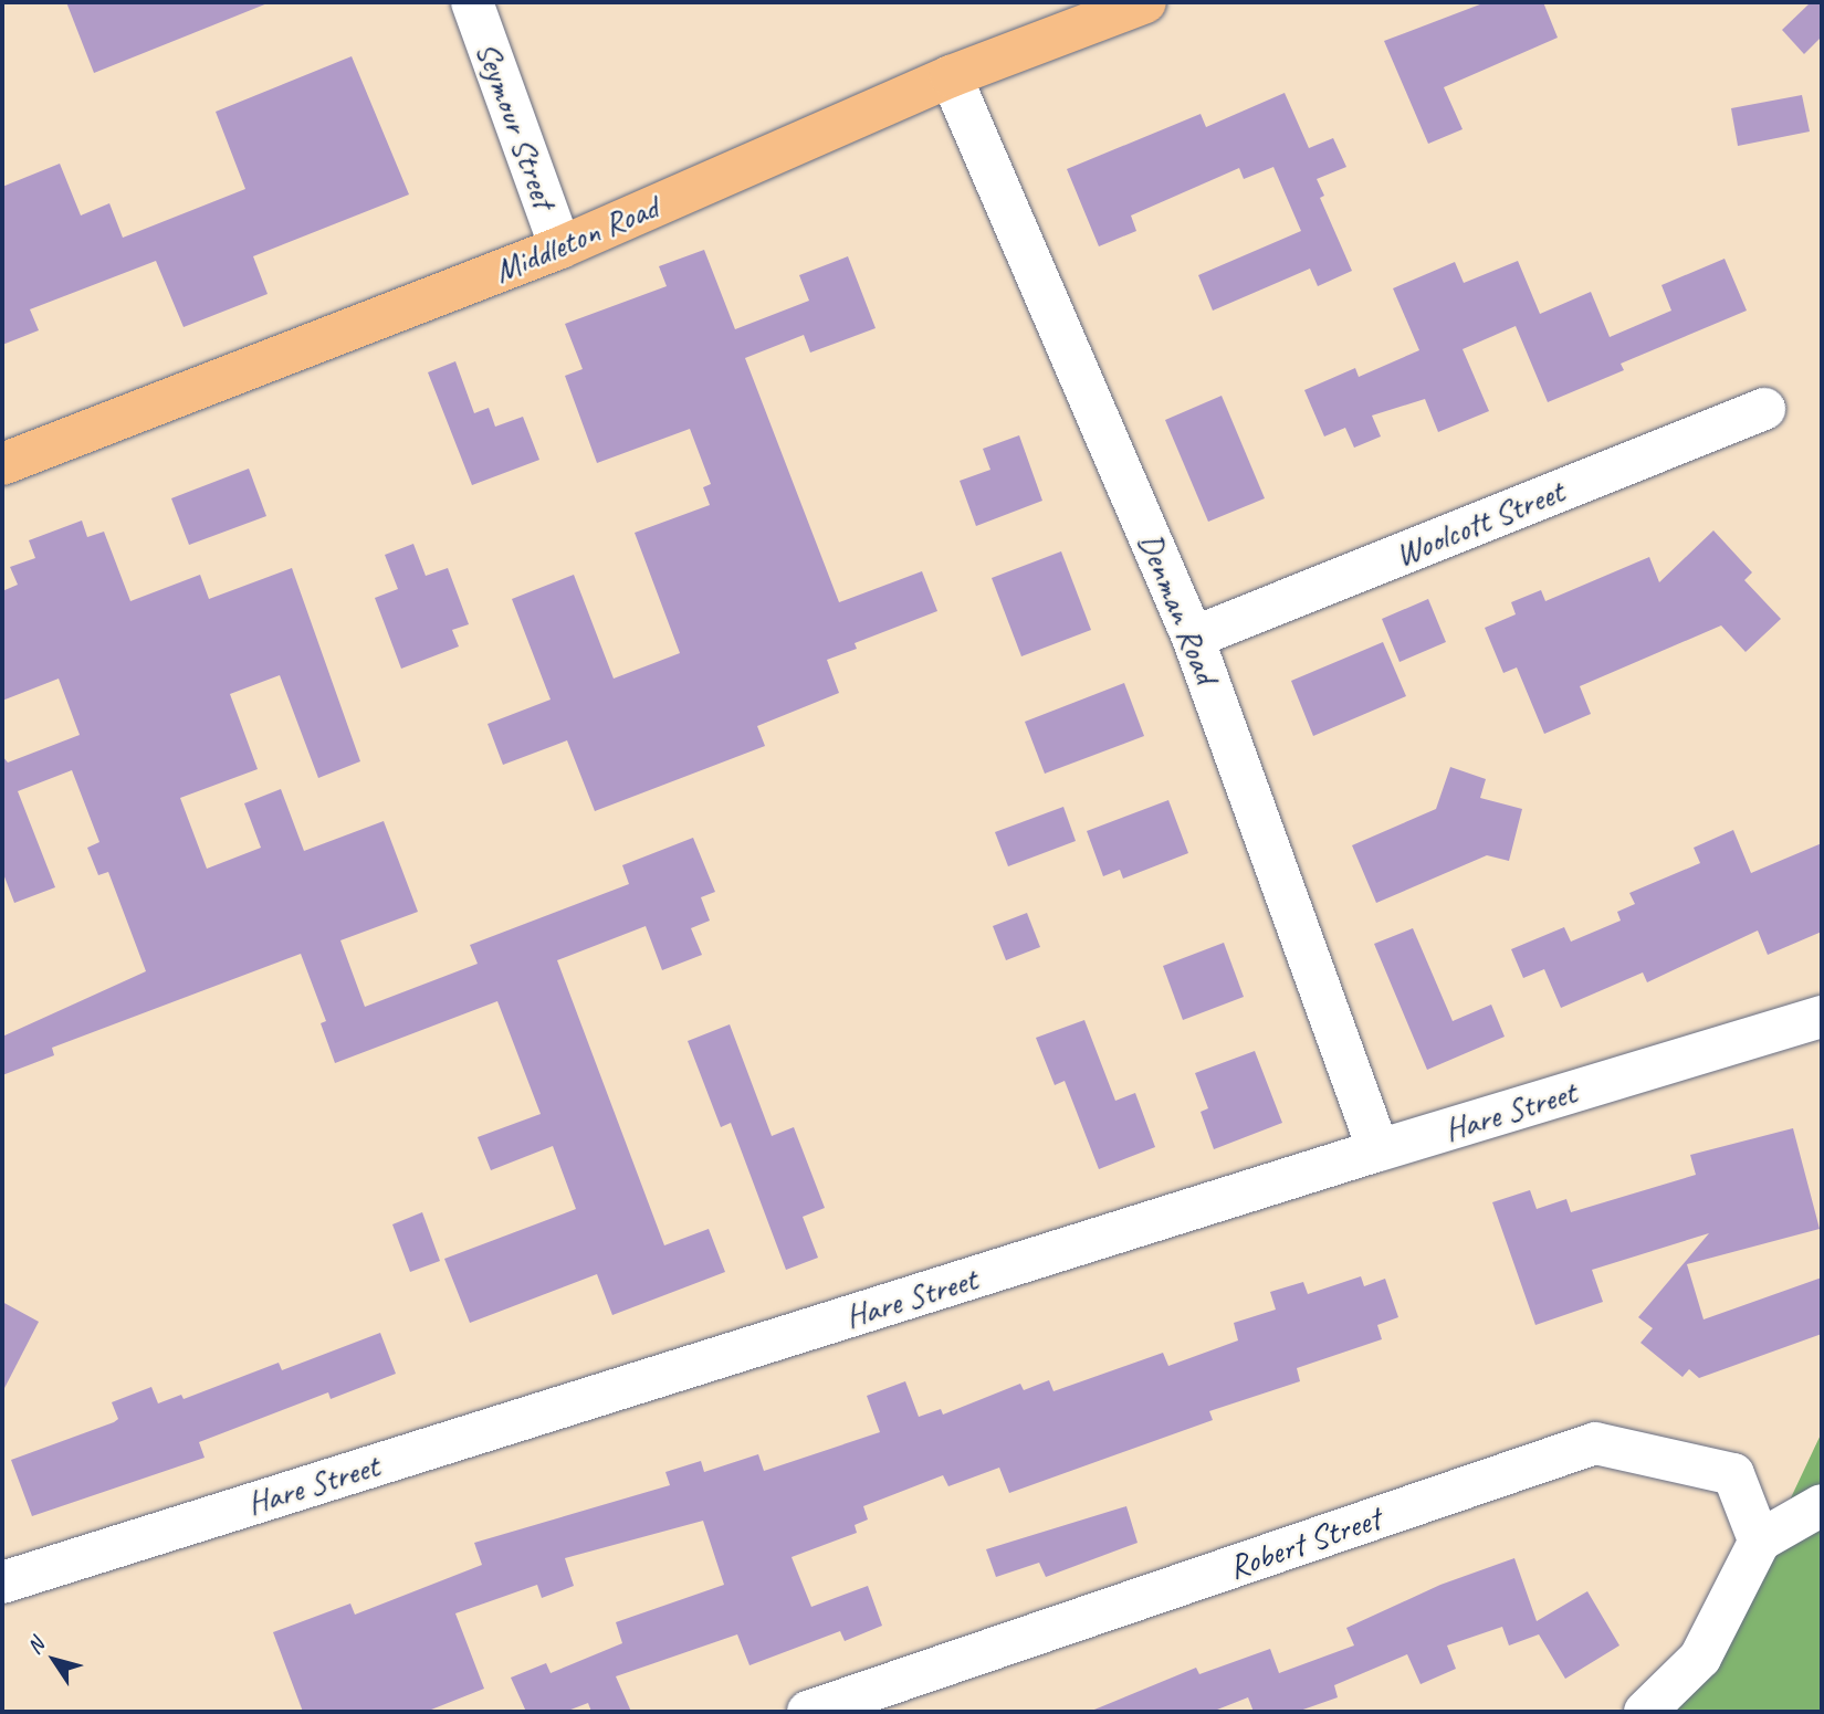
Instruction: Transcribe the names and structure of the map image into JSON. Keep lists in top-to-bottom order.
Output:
{
  "streets": {
    "main road": ["Middleton Road"],
    "street": [
      "Seymour Street",
      "Woolcott Street",
      "Denman Road",
      "Hare Street",
      "Robert Street"
    ]
  },
  "crossings": [
    ["Seymour Street", "Middleton Road"],
    ["Middleton Road", "Denman Road"],
    ["Woolcott Street", "Denman Road"],
    ["Denman Road", "Hare Street"]
  ],
  "north": "top left"
}
